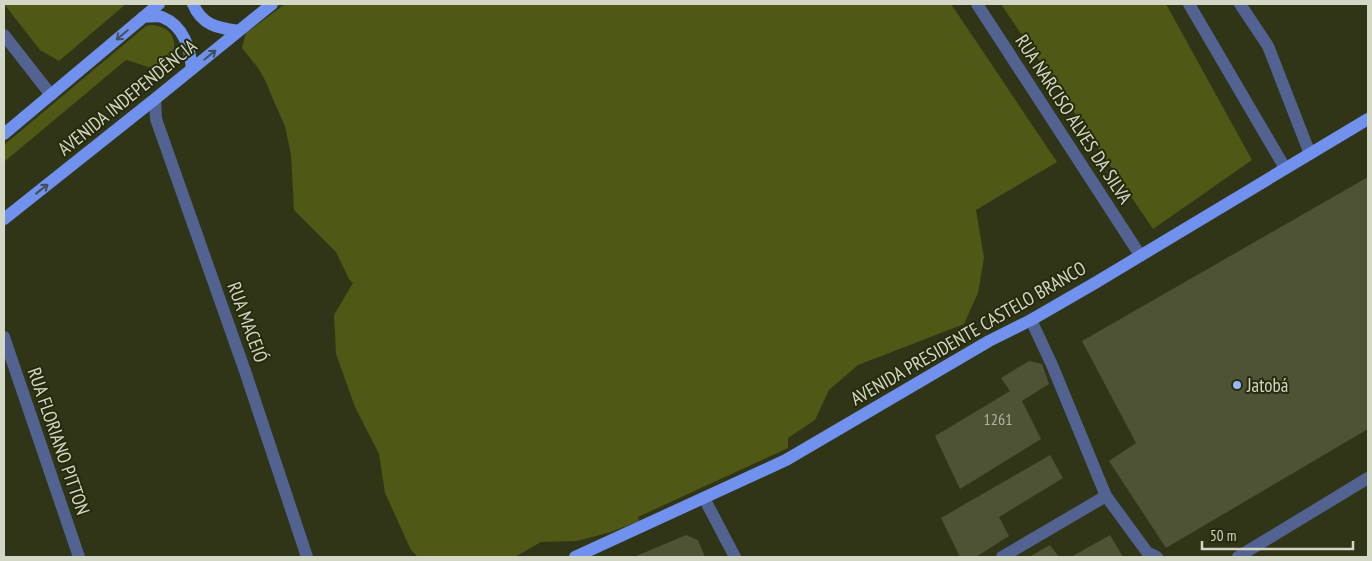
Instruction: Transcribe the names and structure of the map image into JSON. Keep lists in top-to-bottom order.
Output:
{
  "streets": {
    "main road": ["AVENIDA INDEPENDÊNCIA", "AVENIDA PRESIDENTE CASTELO BRANCO"],
    "street": ["RUA NARCISO ALVES DA SILVA", "RUA MACEIÓ", "RUA FLORIANO PITTON"]
  },
  "crossings": [
    ["AVENIDA INDEPENDÊNCIA", "RUA MACEIÓ"],
    ["RUA NARCISO ALVES DA SILVA", "AVENIDA PRESIDENTE CASTELO BRANCO"]
  ],
  "places": ["Jatobá"],
  "house_numbers": ["1261"],
  "scale_bar": "50 m"
}
